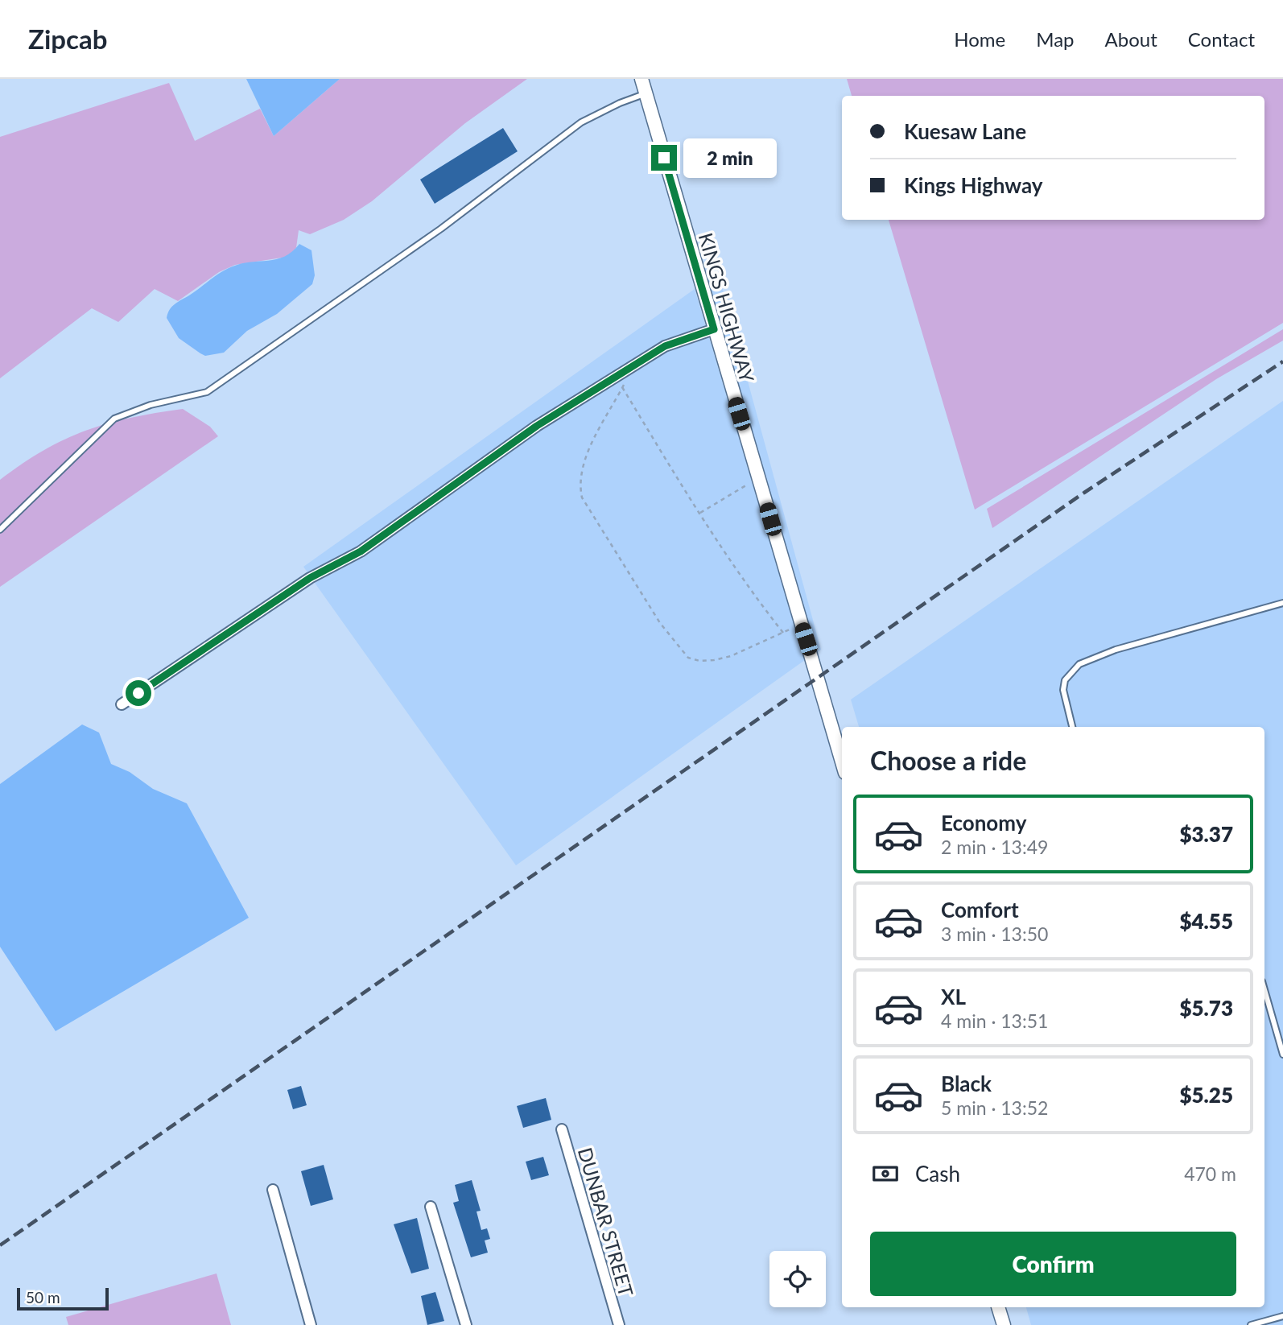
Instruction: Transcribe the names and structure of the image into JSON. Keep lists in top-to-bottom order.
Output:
{
  "streets": {
    "street": ["KINGS HIGHWAY", "DUNBAR STREET"]
  },
  "scale_bar": "50 m",
  "page": {
    "header": "Zipcab",
    "nav": [
      "Home",
      "Map",
      "About",
      "Contact"
    ],
    "banner": ["Kuesaw Lane", "Kings Highway"],
    "bubble": "2 min",
    "heading": "Choose a ride",
    "list": [
      {
        "name": "Economy",
        "note": "2 min · 13:49",
        "value": "$3.37"
      },
      {
        "name": "Comfort",
        "note": "3 min · 13:50",
        "value": "$4.55"
      },
      {
        "name": "XL",
        "note": "4 min · 13:51",
        "value": "$5.73"
      },
      {
        "name": "Black",
        "note": "5 min · 13:52",
        "value": "$5.25"
      }
    ],
    "pay": ["Cash", "470 m"],
    "buttons": "Confirm",
    "scale": "50 m"
  }
}
